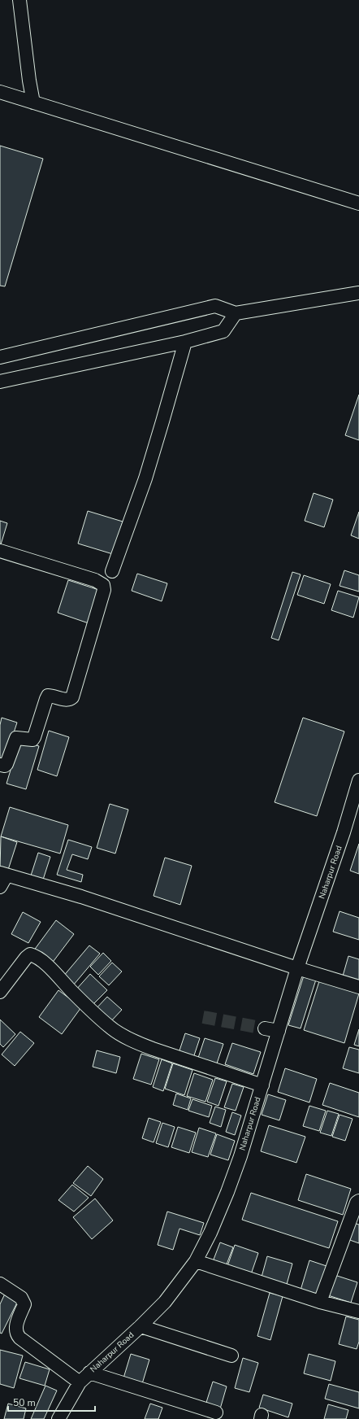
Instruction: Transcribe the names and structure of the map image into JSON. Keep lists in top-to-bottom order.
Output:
{
  "streets": {
    "street": ["Naharpur Road"]
  },
  "scale_bar": "50 m"
}
